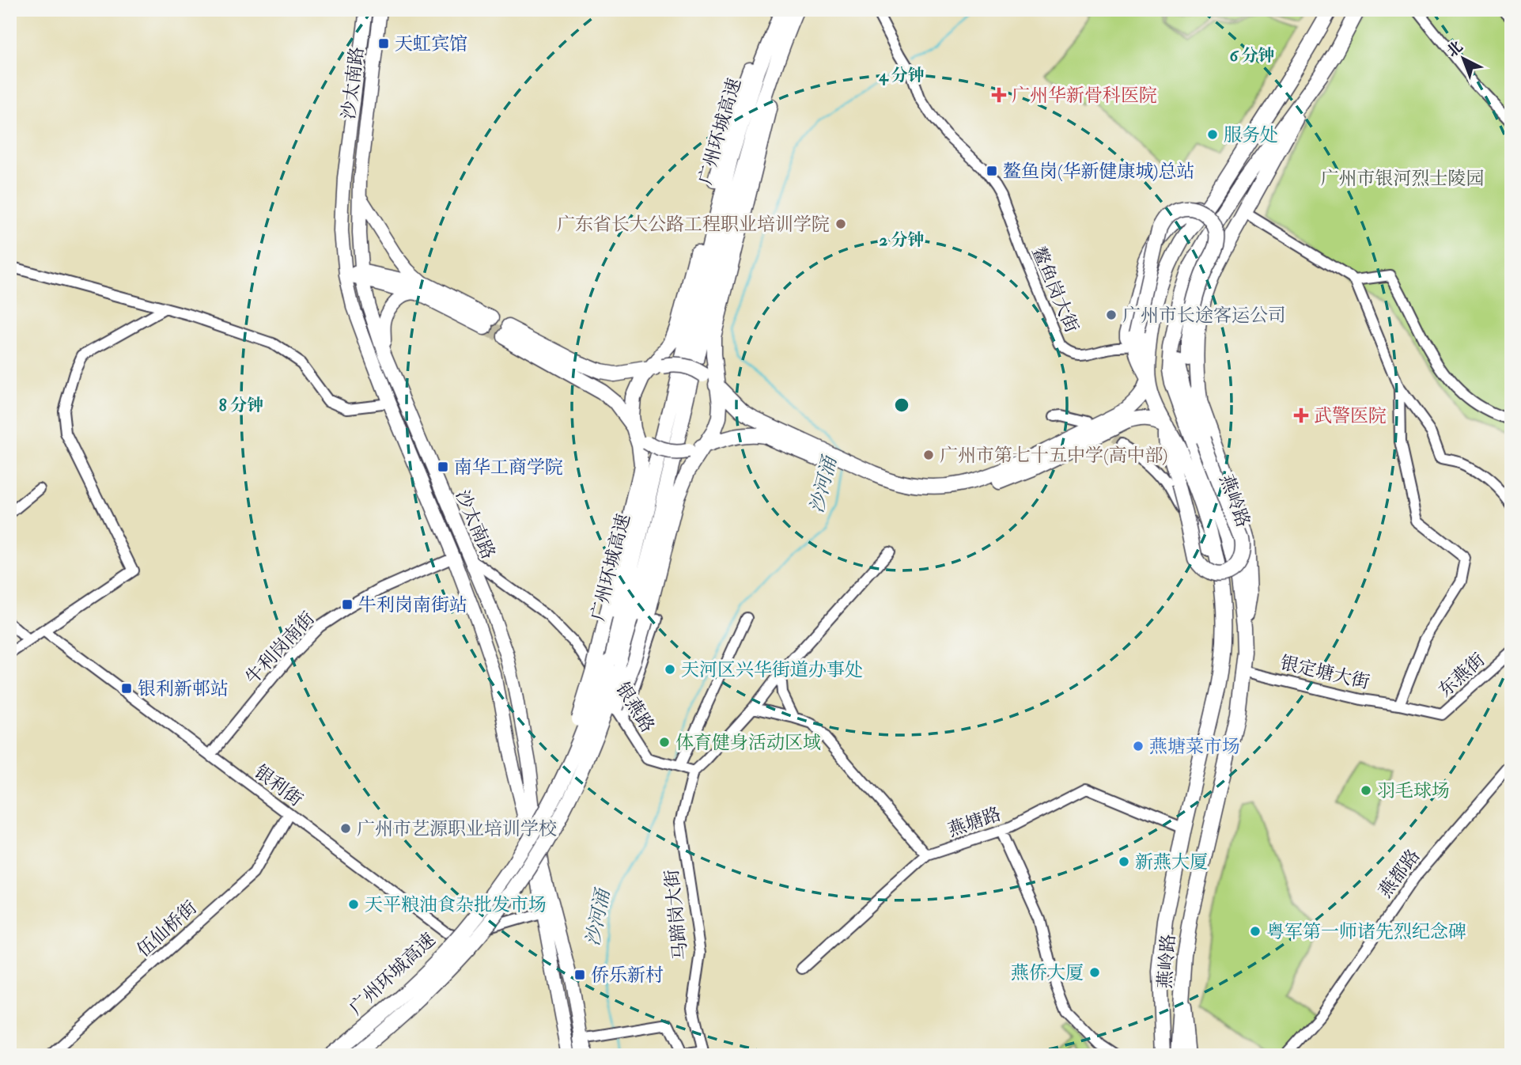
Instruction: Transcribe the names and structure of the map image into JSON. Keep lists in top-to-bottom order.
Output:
{
  "streets": {
    "highway": ["广州环城高速", "燕岭路"],
    "main road": ["沙太南路"],
    "street": [
      "鳌鱼岗大街",
      "牛利岗南街",
      "银定塘大街",
      "东燕街",
      "银燕路",
      "银利街",
      "燕塘路",
      "燕都路",
      "马蹄岗大街",
      "伍仙桥街"
    ]
  },
  "crossings": [
    ["沙太南路", "牛利岗南街"],
    ["沙太南路", "银燕路"],
    ["沙太南路", "银利街"],
    ["燕岭路", "银定塘大街"],
    ["燕岭路", "燕塘路"],
    ["牛利岗南街", "银利街"],
    ["银定塘大街", "东燕街"],
    ["银燕路", "马蹄岗大街"],
    ["银利街", "伍仙桥街"]
  ],
  "water": ["沙河涌"],
  "parks": ["广州市银河烈士陵园"],
  "places": {
    "transit": [
      "天虹宾馆",
      "鳌鱼岗(华新健康城)总站",
      "南华工商学院",
      "牛利岗南街站",
      "银利新邨站",
      "侨乐新村"
    ],
    "health": ["广州华新骨科医院", "武警医院"],
    "other": [
      "服务处",
      "广东省长大公路工程职业培训学院",
      "广州市长途客运公司",
      "广州市第七十五中学(高中部)",
      "天河区兴华街道办事处",
      "体育健身活动区域",
      "燕塘菜市场",
      "羽毛球场",
      "广州市艺源职业培训学校",
      "新燕大厦",
      "天平粮油食杂批发市场",
      "粤军第一师诸先烈纪念碑",
      "燕侨大厦"
    ]
  },
  "north": "top left",
  "rings": [
    "6 分钟",
    "4 分钟",
    "2 分钟",
    "8 分钟"
  ]
}
